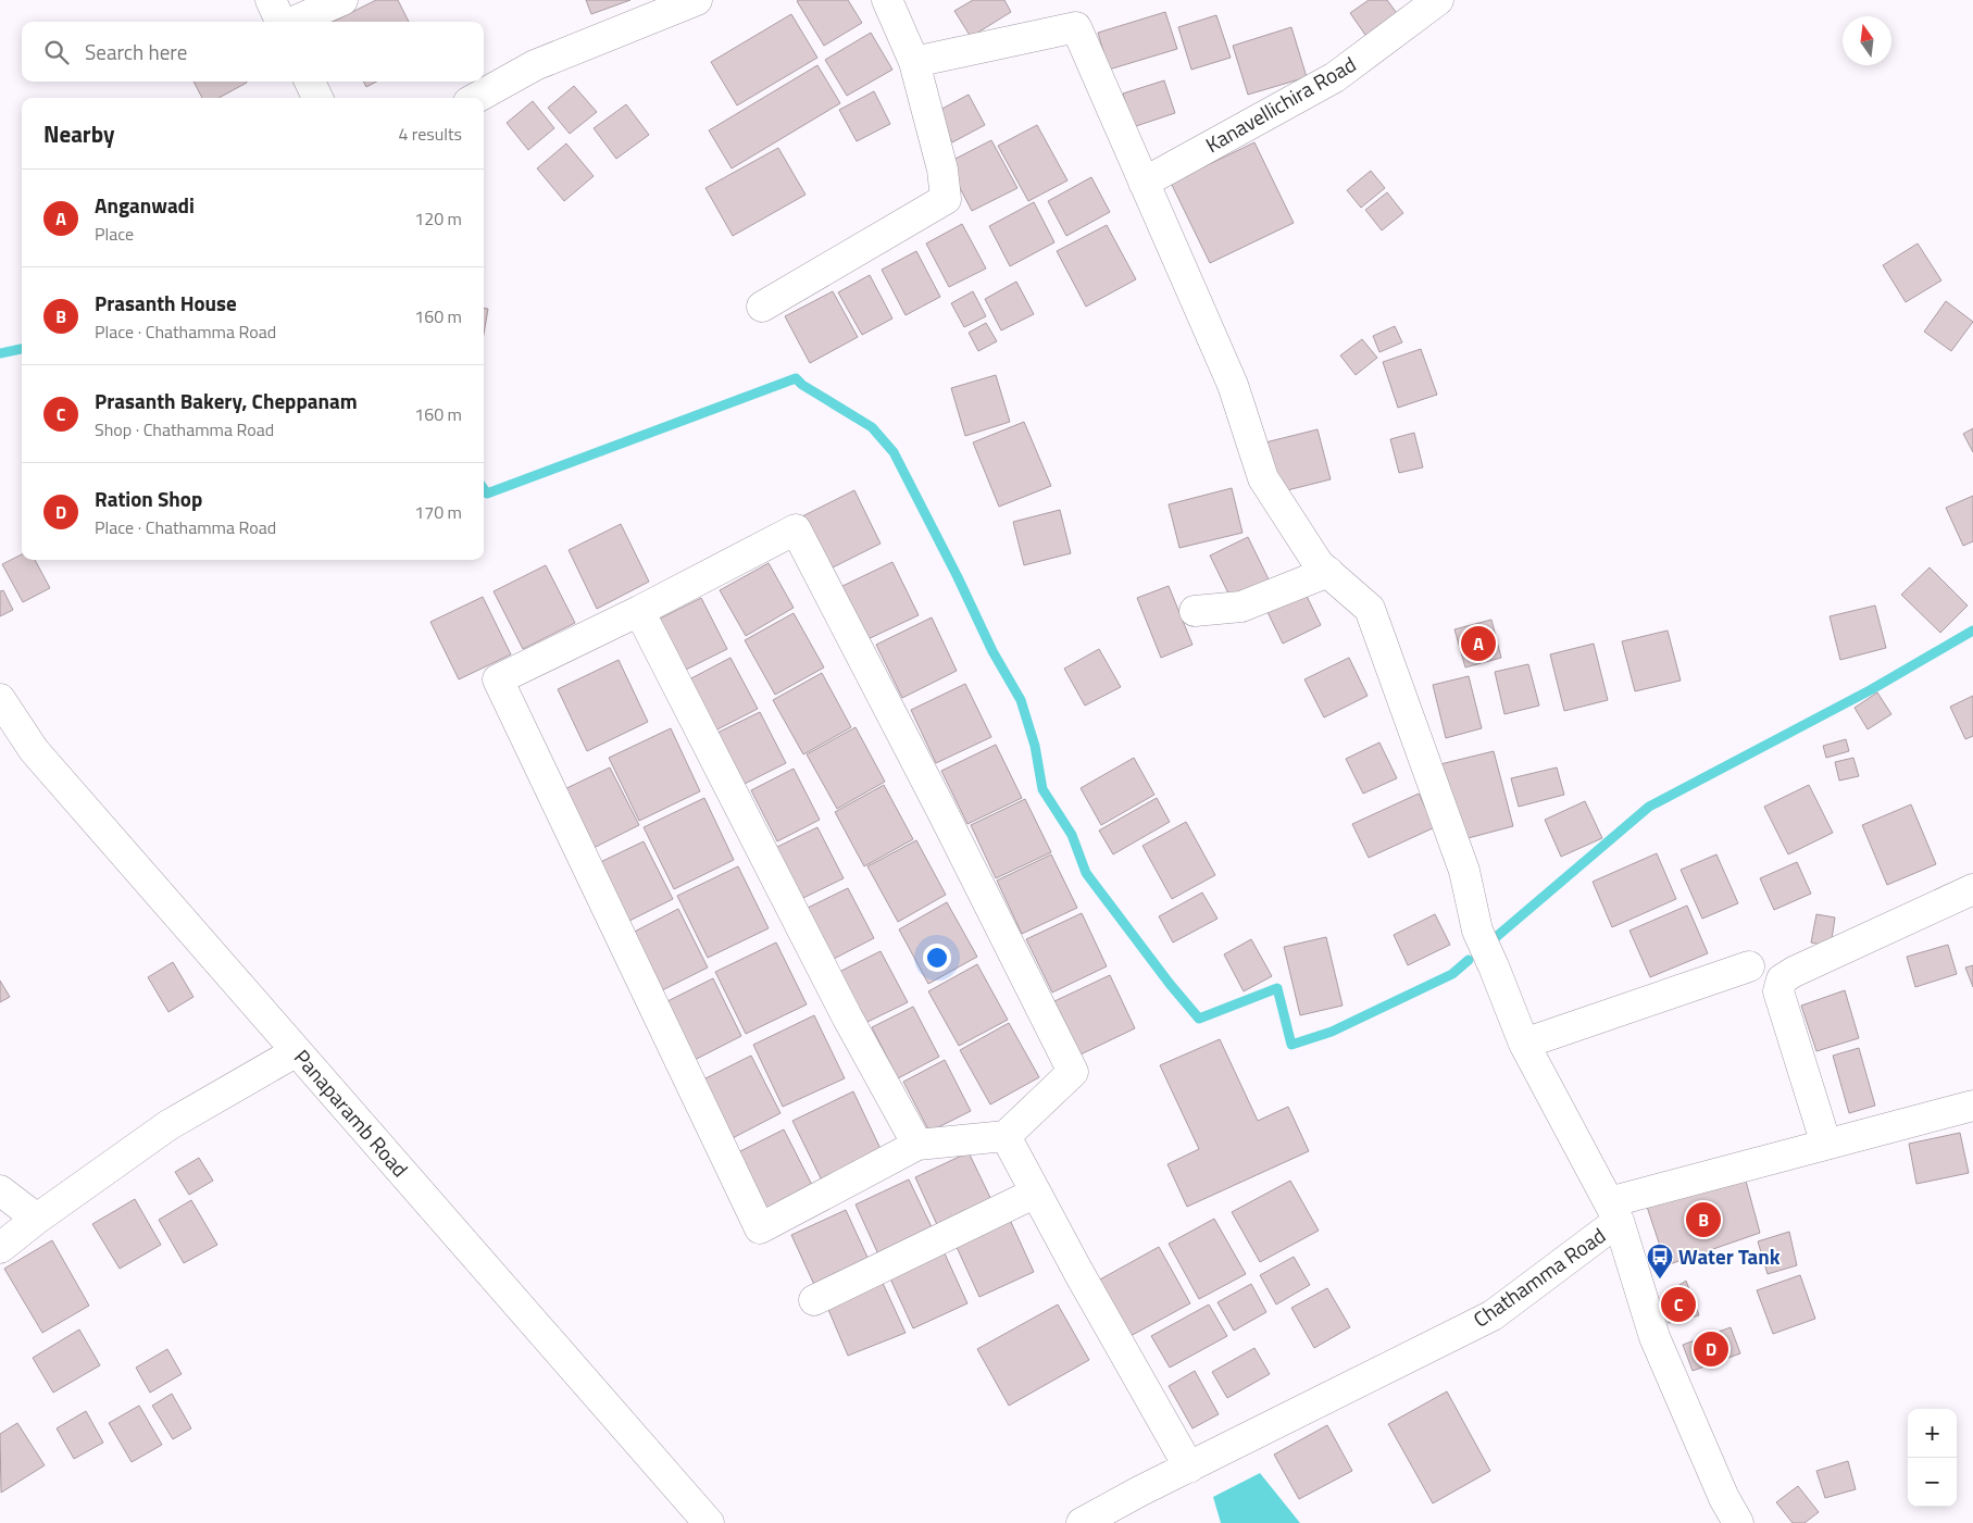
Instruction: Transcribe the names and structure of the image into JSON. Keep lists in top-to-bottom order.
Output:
{
  "streets": {
    "street": ["Kanavellichira Road", "Panaparamb Road", "Chathamma Road"]
  },
  "places": {
    "bus stop": ["Water Tank"]
  },
  "north": "top",
  "page": {
    "search": "Search here",
    "heading": ["Nearby", "4 results"],
    "list": [
      {
        "mark": "A",
        "name": "Anganwadi",
        "note": "Place",
        "value": "120 m"
      },
      {
        "mark": "B",
        "name": "Prasanth House",
        "note": "Place · Chathamma Road",
        "value": "160 m"
      },
      {
        "mark": "C",
        "name": "Prasanth Bakery, Cheppanam",
        "note": "Shop · Chathamma Road",
        "value": "160 m"
      },
      {
        "mark": "D",
        "name": "Ration Shop",
        "note": "Place · Chathamma Road",
        "value": "170 m"
      }
    ],
    "pins": [
      "A",
      "B",
      "C",
      "D"
    ],
    "map_buttons": ["+", "−"]
  }
}
